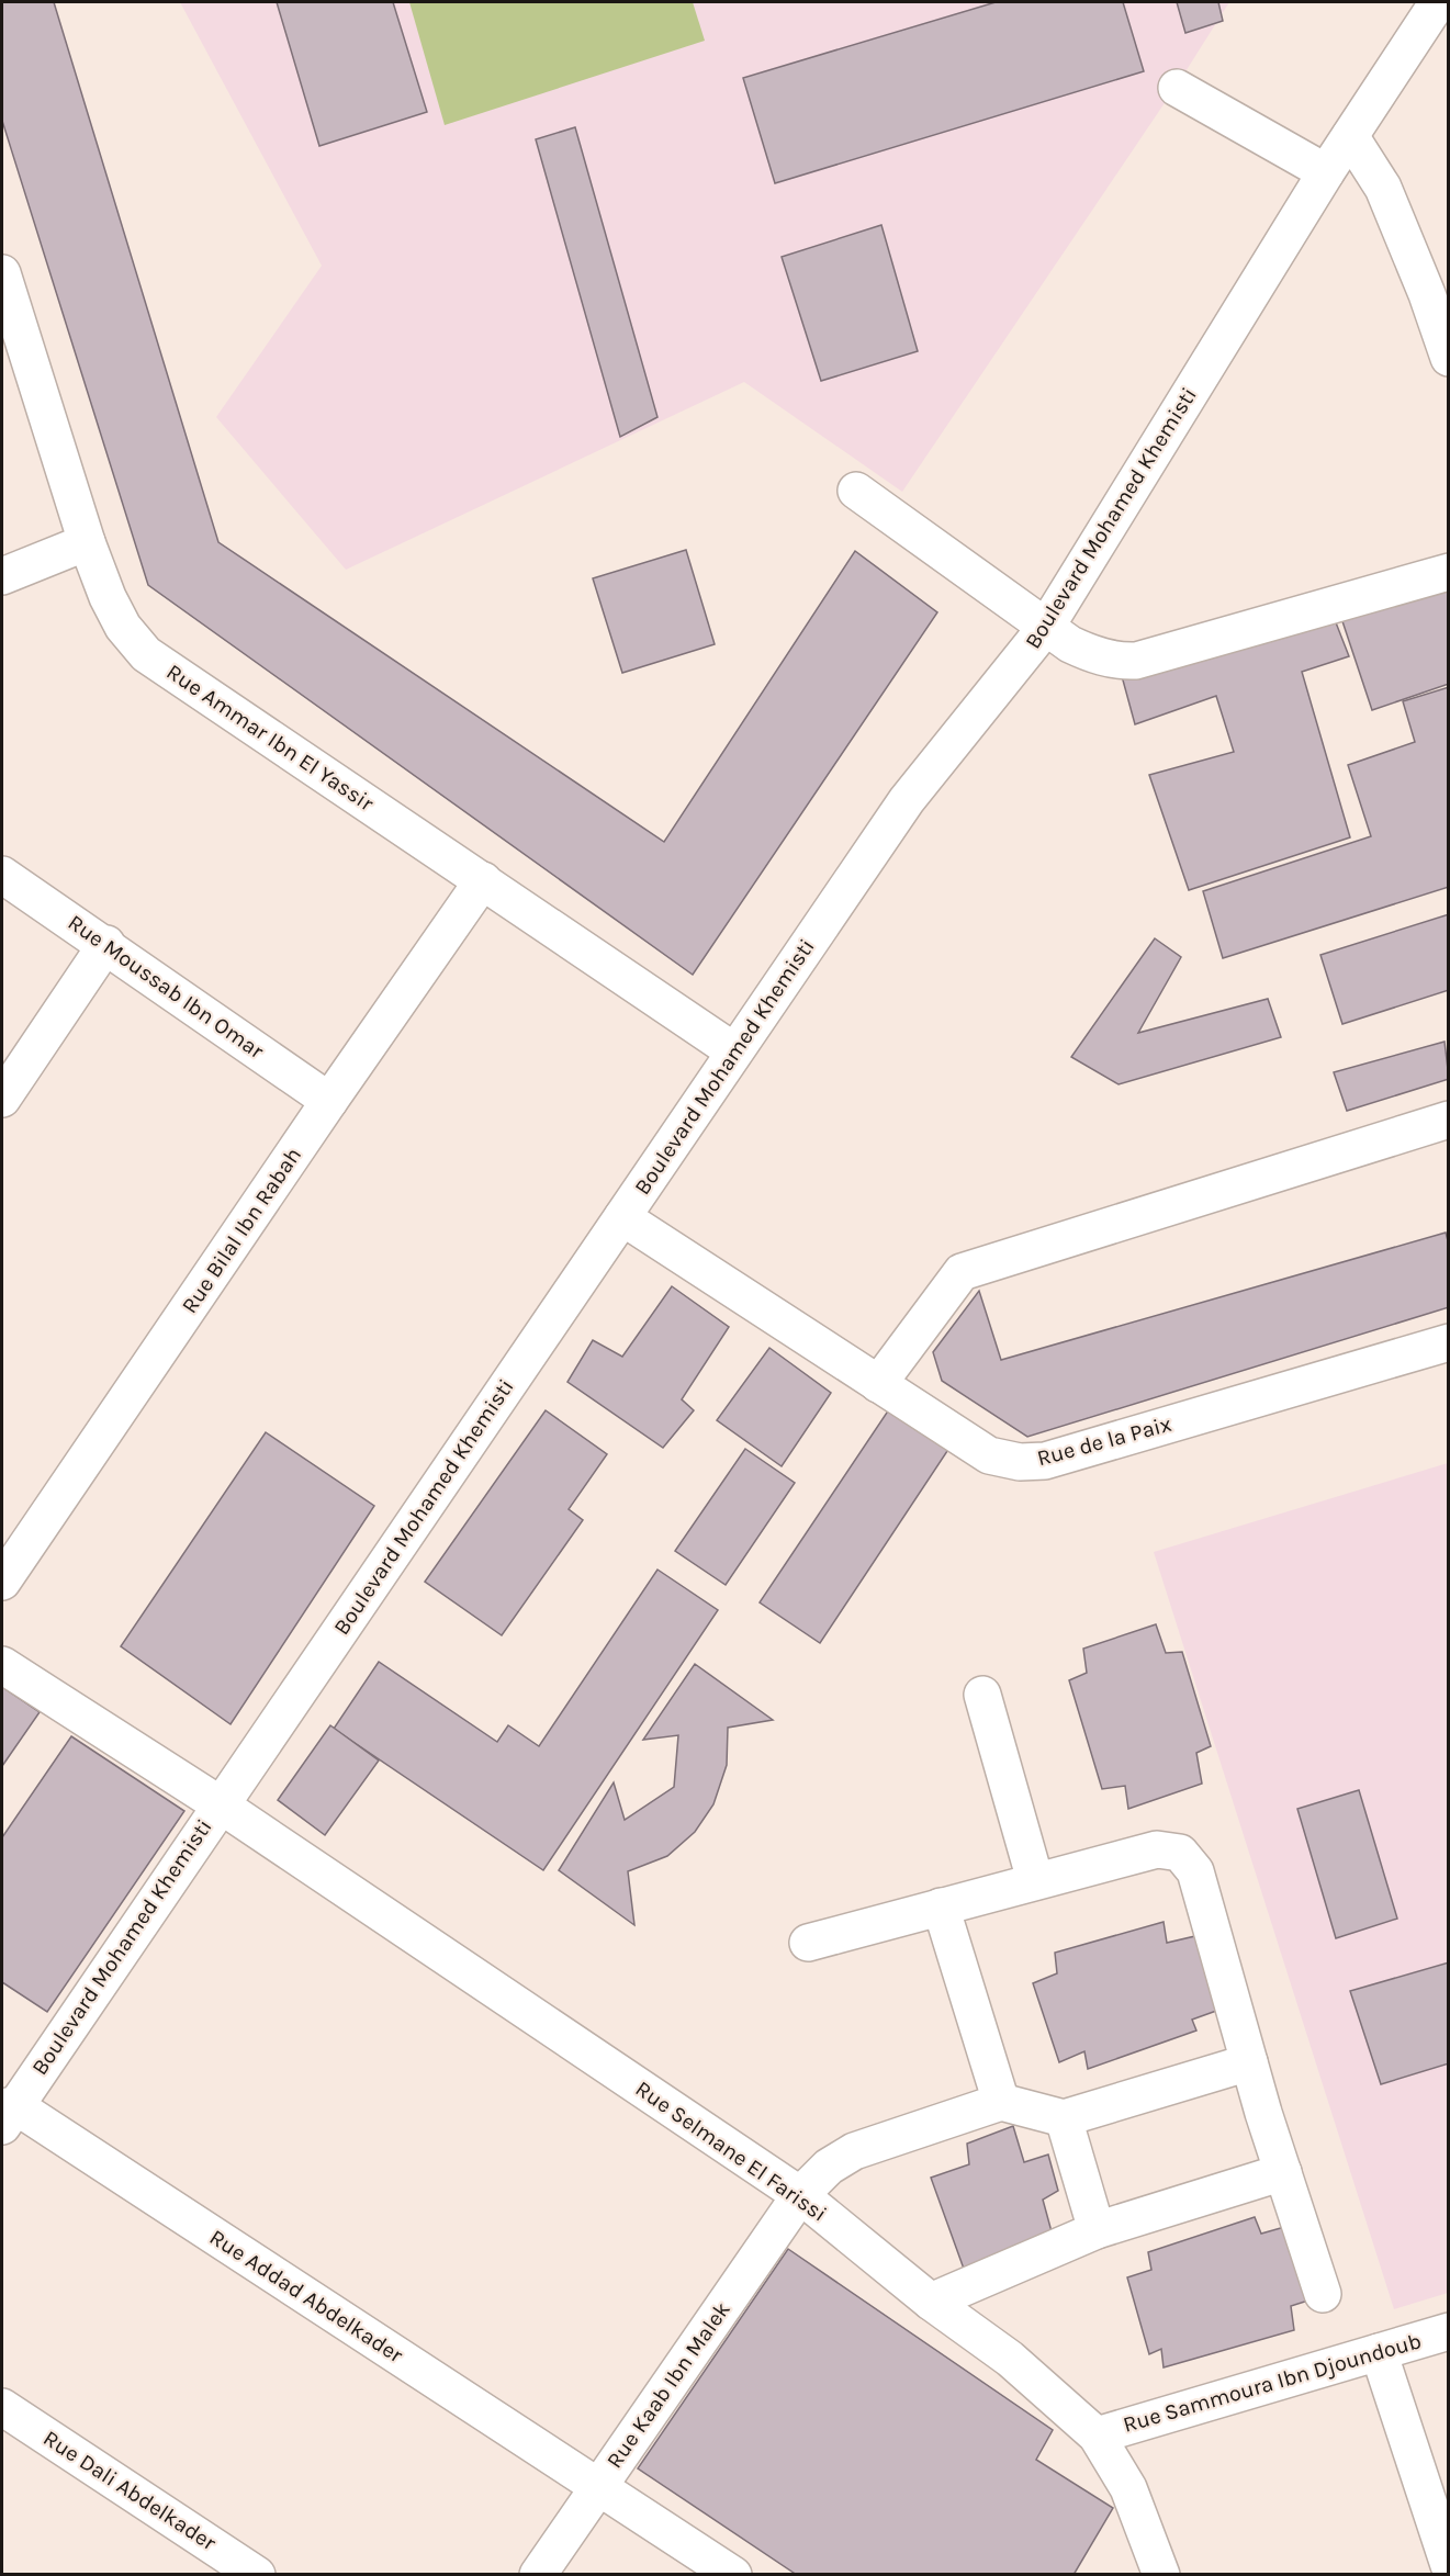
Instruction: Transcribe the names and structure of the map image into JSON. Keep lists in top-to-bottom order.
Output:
{
  "streets": {
    "street": [
      "Boulevard Mohamed Khemisti",
      "Rue Ammar Ibn El Yassir",
      "Rue Moussab Ibn Omar",
      "Rue Bilal Ibn Rabah",
      "Rue de la Paix",
      "Rue Selmane El Farissi",
      "Rue Addad Abdelkader",
      "Rue Sammoura Ibn Djoundoub",
      "Rue Kaab Ibn Malek",
      "Rue Dali Abdelkader"
    ]
  },
  "crossings": [
    ["Boulevard Mohamed Khemisti", "Rue Ammar Ibn El Yassir"],
    ["Boulevard Mohamed Khemisti", "Rue de la Paix"],
    ["Boulevard Mohamed Khemisti", "Rue Selmane El Farissi"],
    ["Boulevard Mohamed Khemisti", "Rue Addad Abdelkader"],
    ["Rue Ammar Ibn El Yassir", "Rue Bilal Ibn Rabah"],
    ["Rue Moussab Ibn Omar", "Rue Bilal Ibn Rabah"],
    ["Rue Selmane El Farissi", "Rue Sammoura Ibn Djoundoub"],
    ["Rue Selmane El Farissi", "Rue Kaab Ibn Malek"],
    ["Rue Addad Abdelkader", "Rue Kaab Ibn Malek"]
  ]
}
